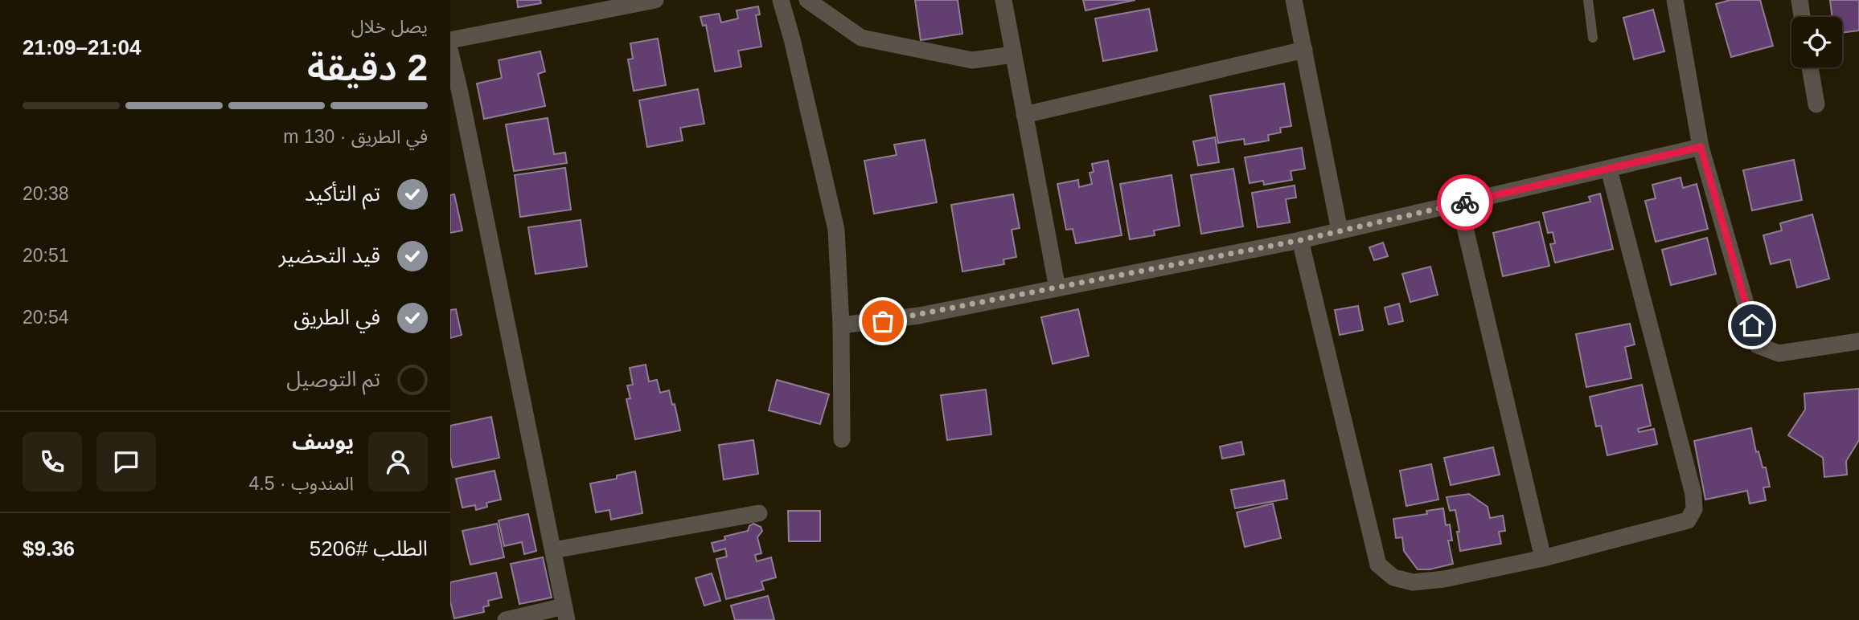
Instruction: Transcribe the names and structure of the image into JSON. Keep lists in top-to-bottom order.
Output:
{
  "page": {
    "heading": ["2 دقيقة", "يصل خلال", "21:04–21:09"],
    "panel": [
      "يوسف",
      "المندوب · 4.5",
      "الطلب #5206",
      "$9.36"
    ],
    "bar": "في الطريق · 130 m",
    "list": [
      ["تم التأكيد", "20:38"],
      ["قيد التحضير", "20:51"],
      ["في الطريق", "20:54"],
      "تم التوصيل"
    ]
  }
}
